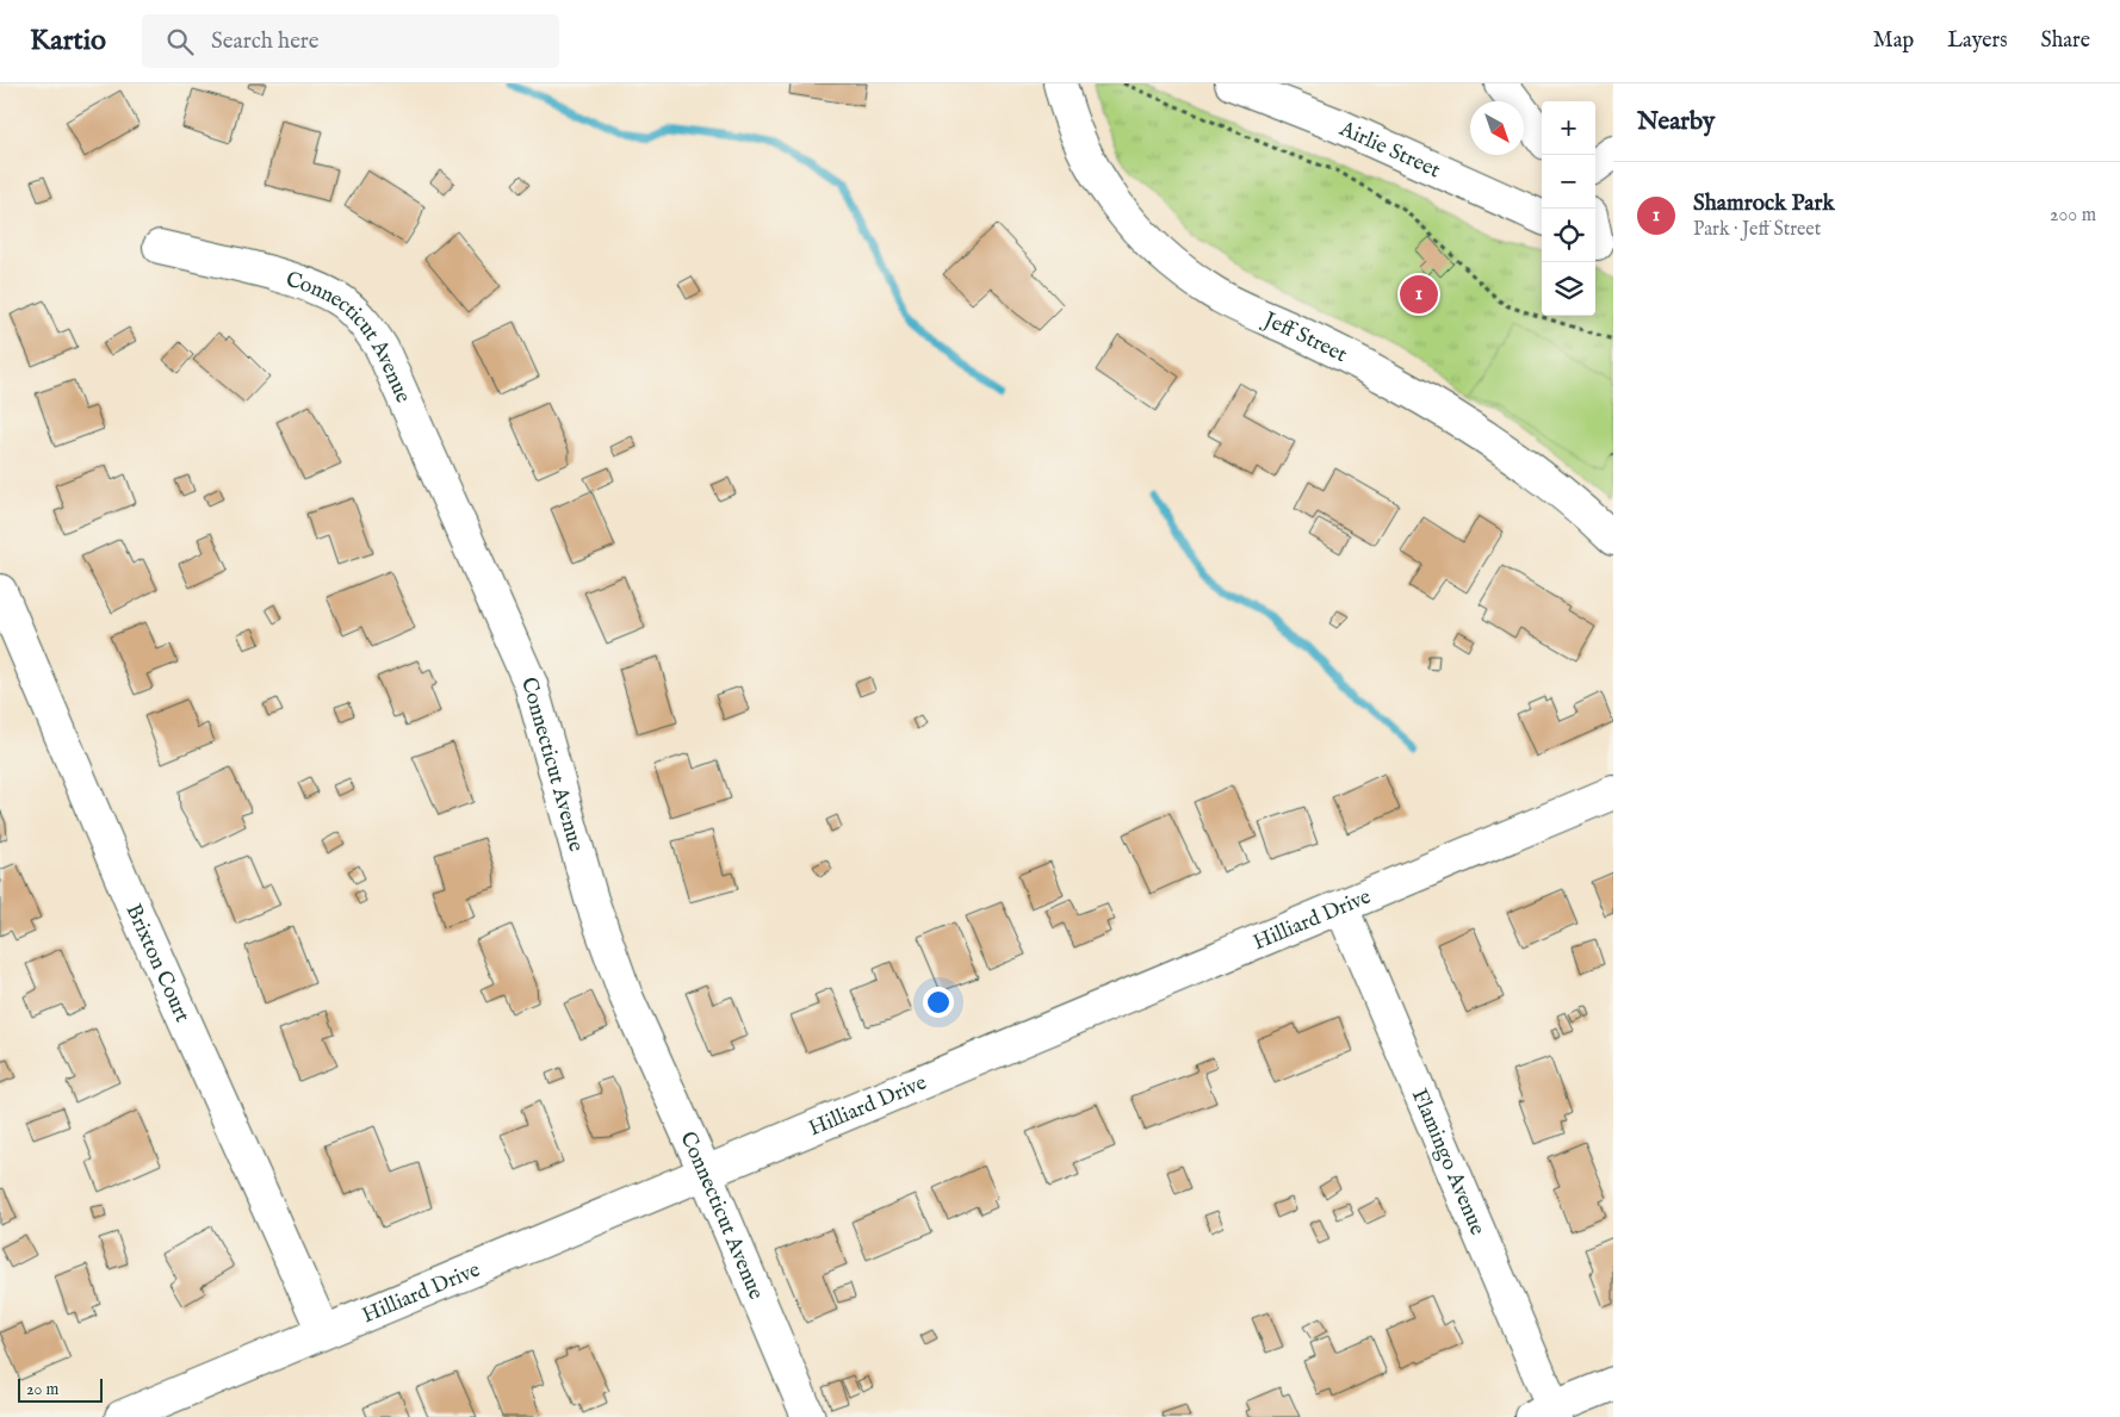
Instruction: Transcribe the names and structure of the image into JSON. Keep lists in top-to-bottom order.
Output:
{
  "streets": {
    "street": [
      "Airlie Street",
      "Jeff Street",
      "Connecticut Avenue",
      "Hilliard Drive",
      "Brixton Court",
      "Flamingo Avenue"
    ]
  },
  "crossings": [
    ["Connecticut Avenue", "Hilliard Drive"],
    ["Hilliard Drive", "Brixton Court"],
    ["Hilliard Drive", "Flamingo Avenue"]
  ],
  "scale_bar": "20 m",
  "north": "bottom right",
  "page": {
    "header": "Kartio",
    "search": "Search here",
    "nav": ["Map", "Layers", "Share"],
    "heading": "Nearby",
    "map_buttons": ["+", "−"],
    "list": [
      {
        "mark": "1",
        "name": "Shamrock Park",
        "note": "Park · Jeff Street",
        "value": "200 m"
      }
    ],
    "pins": "1",
    "scale": "20 m"
  }
}
